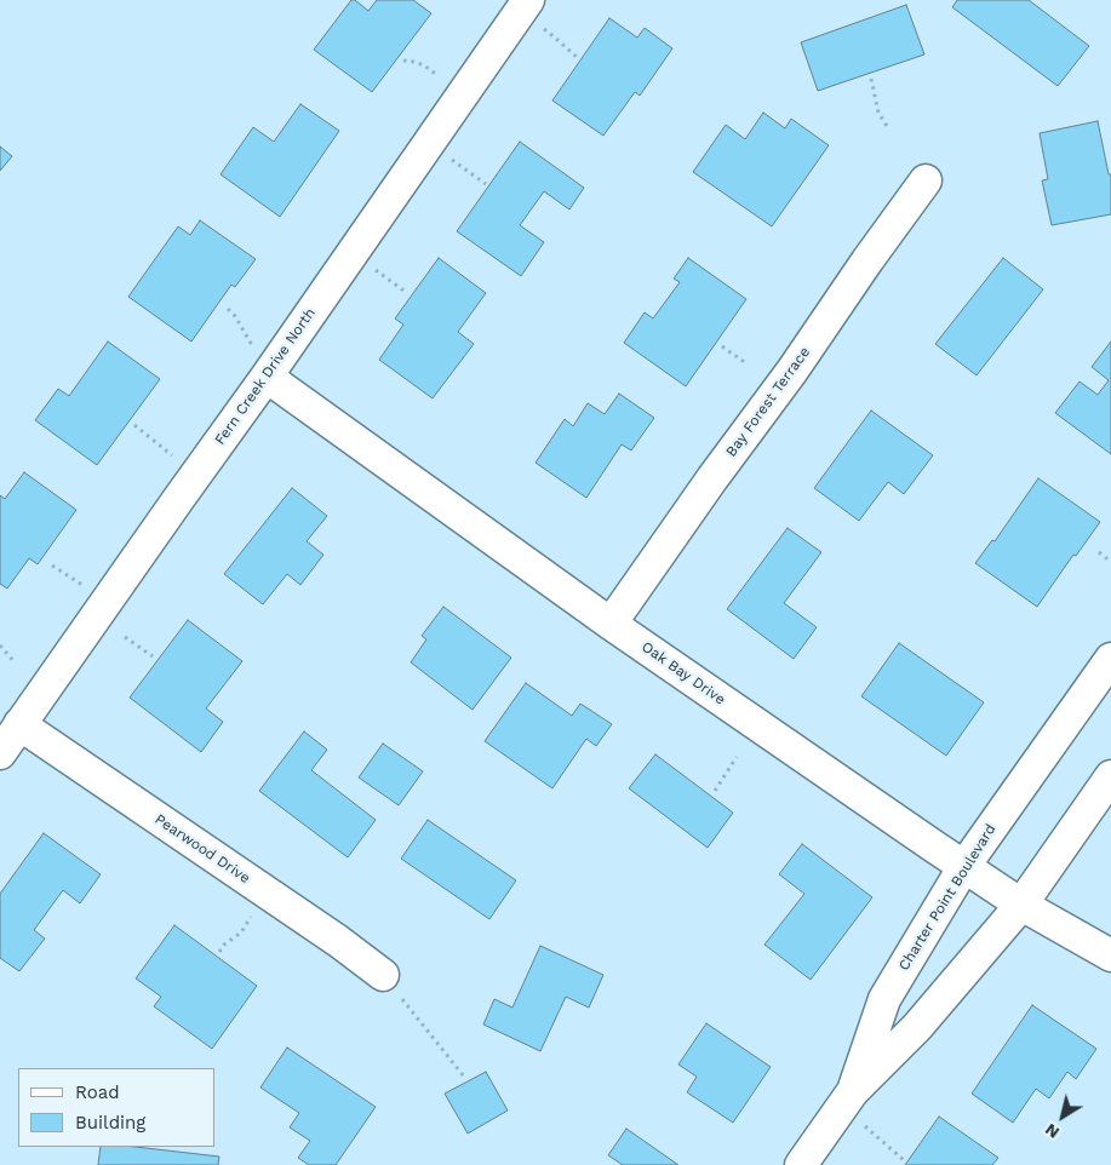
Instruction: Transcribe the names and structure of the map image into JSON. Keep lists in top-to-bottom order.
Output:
{
  "streets": {
    "street": [
      "Fern Creek Drive North",
      "Bay Forest Terrace",
      "Oak Bay Drive",
      "Pearwood Drive",
      "Charter Point Boulevard"
    ]
  },
  "crossings": [
    ["Fern Creek Drive North", "Oak Bay Drive"],
    ["Fern Creek Drive North", "Pearwood Drive"],
    ["Bay Forest Terrace", "Oak Bay Drive"],
    ["Oak Bay Drive", "Charter Point Boulevard"]
  ],
  "legend": ["Road", "Building"],
  "north": "bottom left"
}
